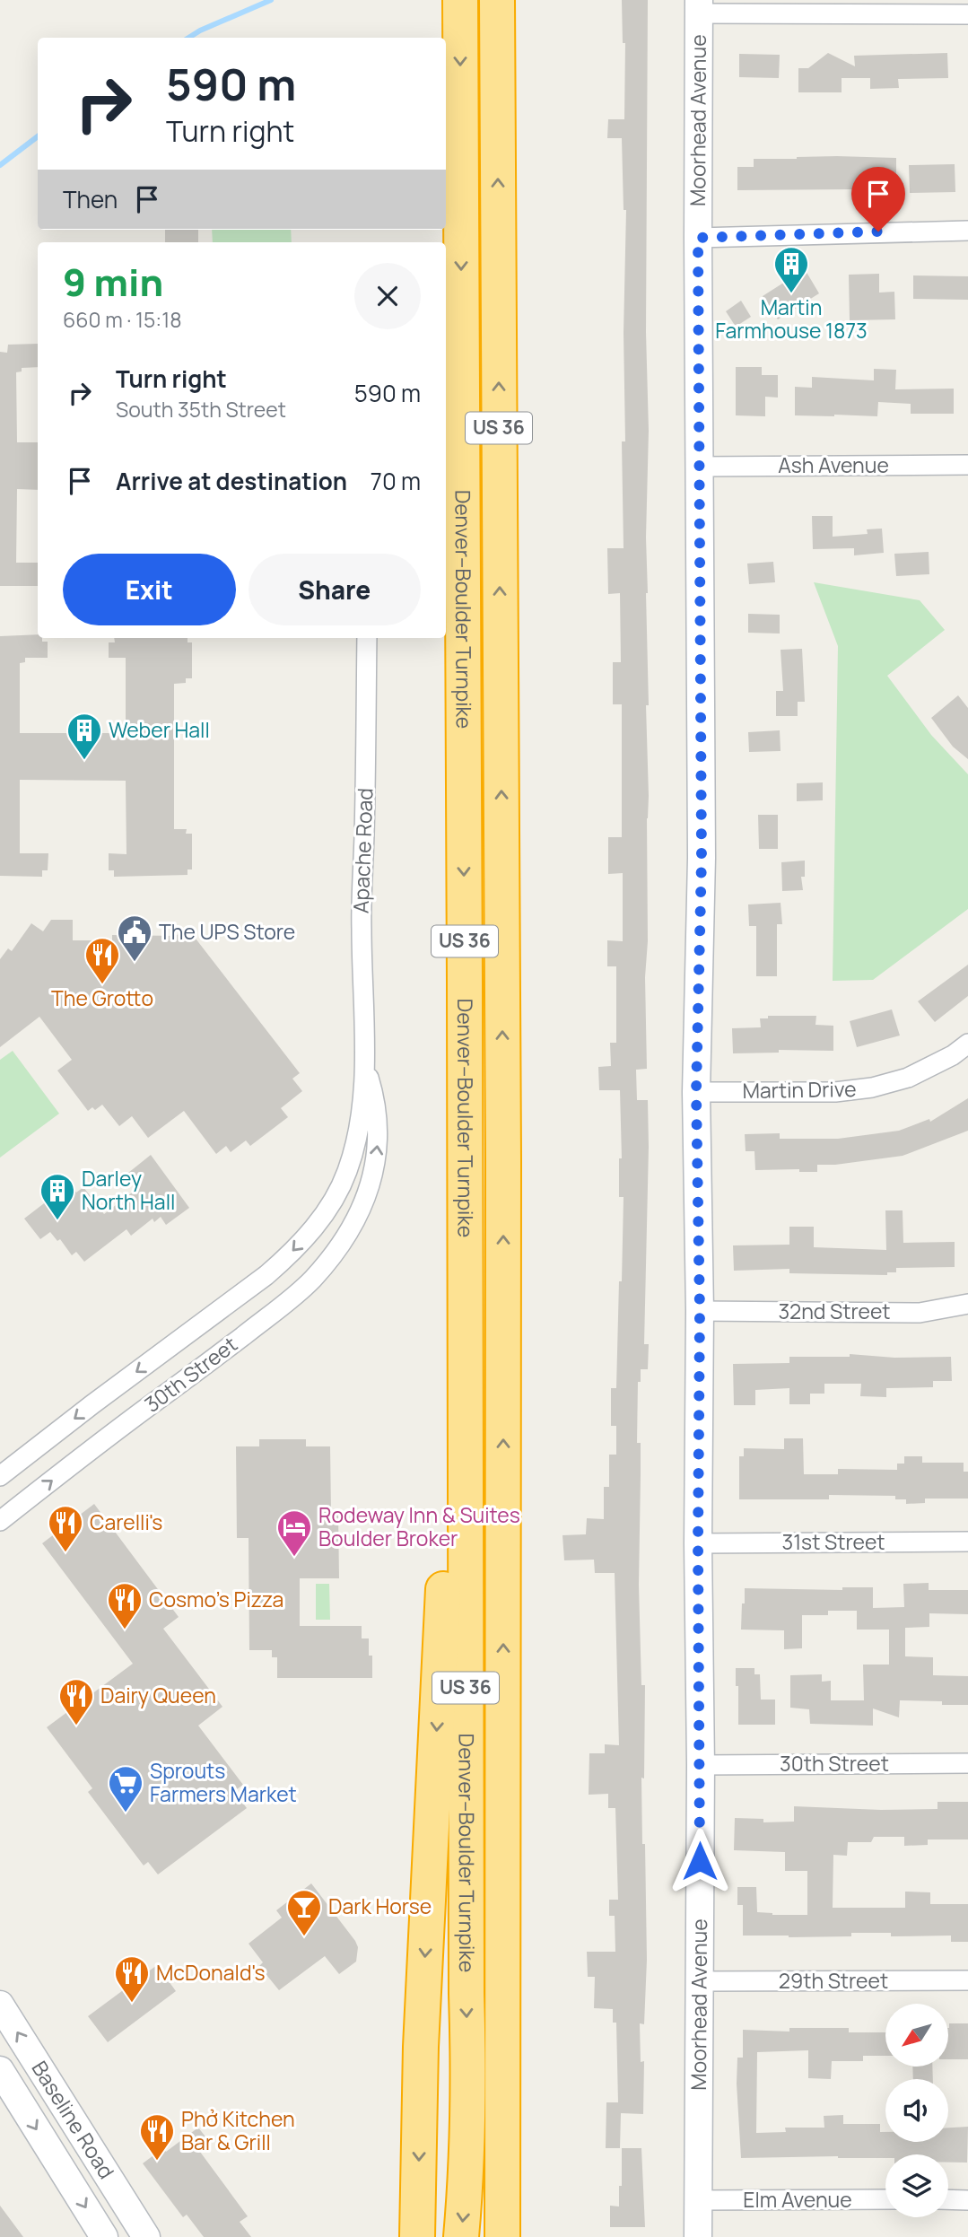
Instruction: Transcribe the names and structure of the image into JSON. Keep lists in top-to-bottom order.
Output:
{
  "streets": {
    "highway": ["US 36", "Denver–Boulder Turnpike"],
    "street": [
      "Moorhead Avenue",
      "Ash Avenue",
      "Apache Road",
      "Martin Drive",
      "32nd Street",
      "30th Street",
      "31st Street",
      "29th Street",
      "Baseline Road",
      "Elm Avenue"
    ]
  },
  "crossings": [
    ["Moorhead Avenue", "Ash Avenue"],
    ["Moorhead Avenue", "Martin Drive"],
    ["Moorhead Avenue", "32nd Street"],
    ["Moorhead Avenue", "30th Street"],
    ["Moorhead Avenue", "31st Street"],
    ["Moorhead Avenue", "29th Street"],
    ["Moorhead Avenue", "Elm Avenue"],
    ["Apache Road", "30th Street"]
  ],
  "places": {
    "building": ["Martin Farmhouse 1873", "Weber Hall", "Darley North Hall"],
    "public building": ["The UPS Store"],
    "restaurant": [
      "The Grotto",
      "Carelli's",
      "Cosmo's Pizza",
      "Dairy Queen",
      "McDonald's",
      "Phở Kitchen Bar & Grill"
    ],
    "hotel": ["Rodeway Inn & Suites Boulder Broker"],
    "supermarket": ["Sprouts Farmers Market"],
    "bar": ["Dark Horse"]
  },
  "north": "bottom left",
  "page": {
    "turn": ["590 m", "Turn right"],
    "then": "Then",
    "heading": ["9 min", "660 m · 15:18"],
    "list": [
      {
        "name": "Turn right",
        "note": "South 35th Street",
        "value": "590 m"
      },
      {
        "name": "Arrive at destination",
        "value": "70 m"
      }
    ],
    "buttons": ["Exit", "Share"]
  }
}
